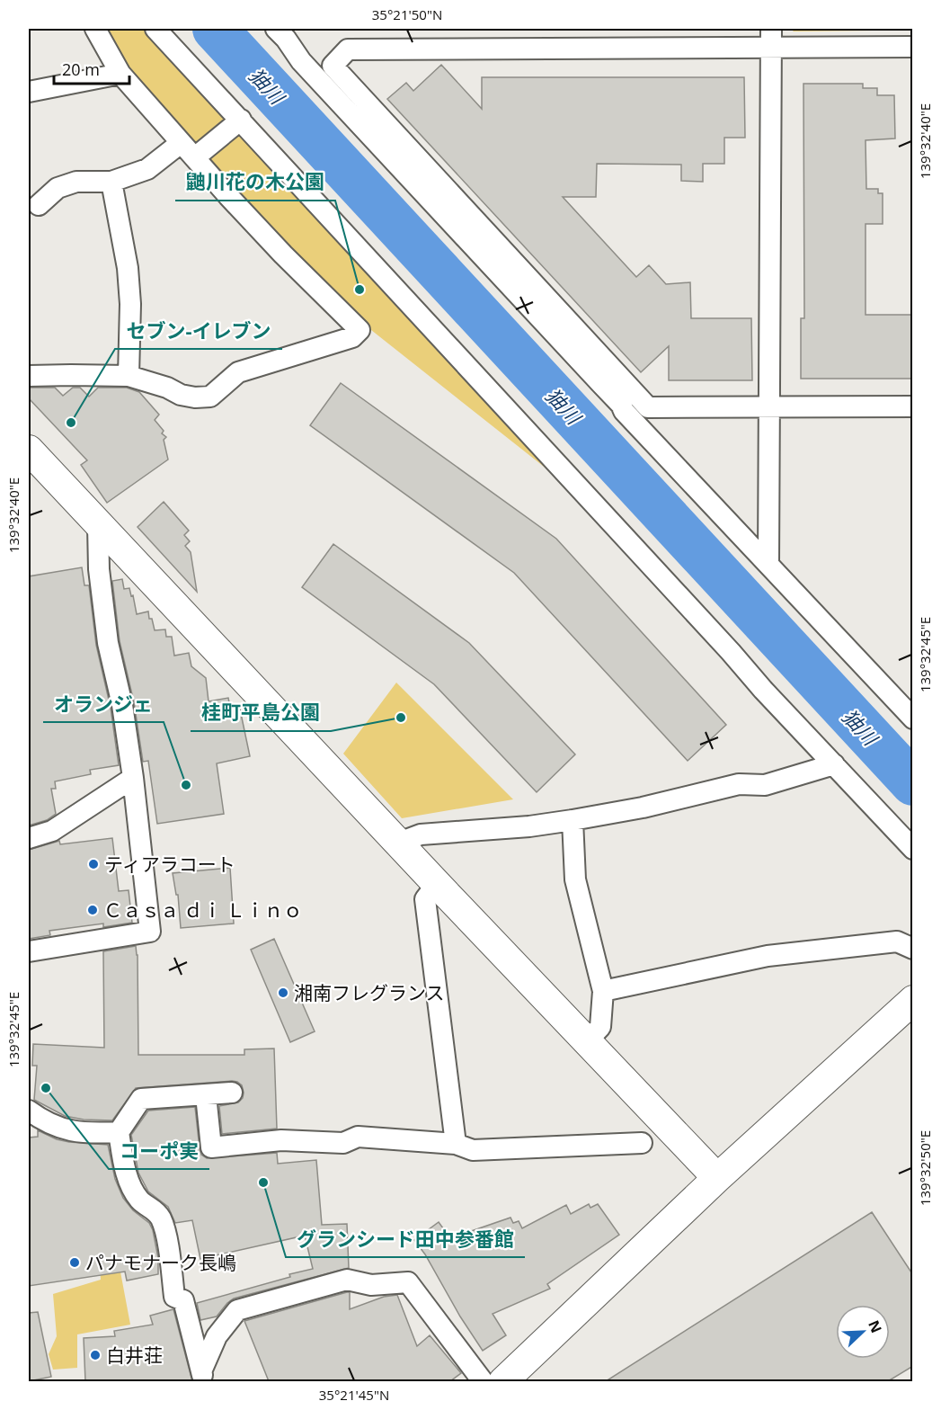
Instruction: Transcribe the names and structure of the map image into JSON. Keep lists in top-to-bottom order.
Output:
{
  "water": ["㹨川"],
  "places": [
    "鼬川花の木公園",
    "セブン-イレブン",
    "桂町平島公園",
    "オランジェ",
    "ティアラコート",
    "Ｃａｓａ ｄｉ Ｌｉｎｏ",
    "湘南フレグランス",
    "コーポ実",
    "グランシード田中参番館",
    "パナモナーク長嶋",
    "白井荘"
  ],
  "scale_bar": "20 m",
  "north": "top right",
  "coordinates": [
    "35°21'50\"N",
    "139°32'40\"E",
    "139°32'45\"E",
    "139°32'50\"E",
    "35°21'45\"N"
  ]
}
